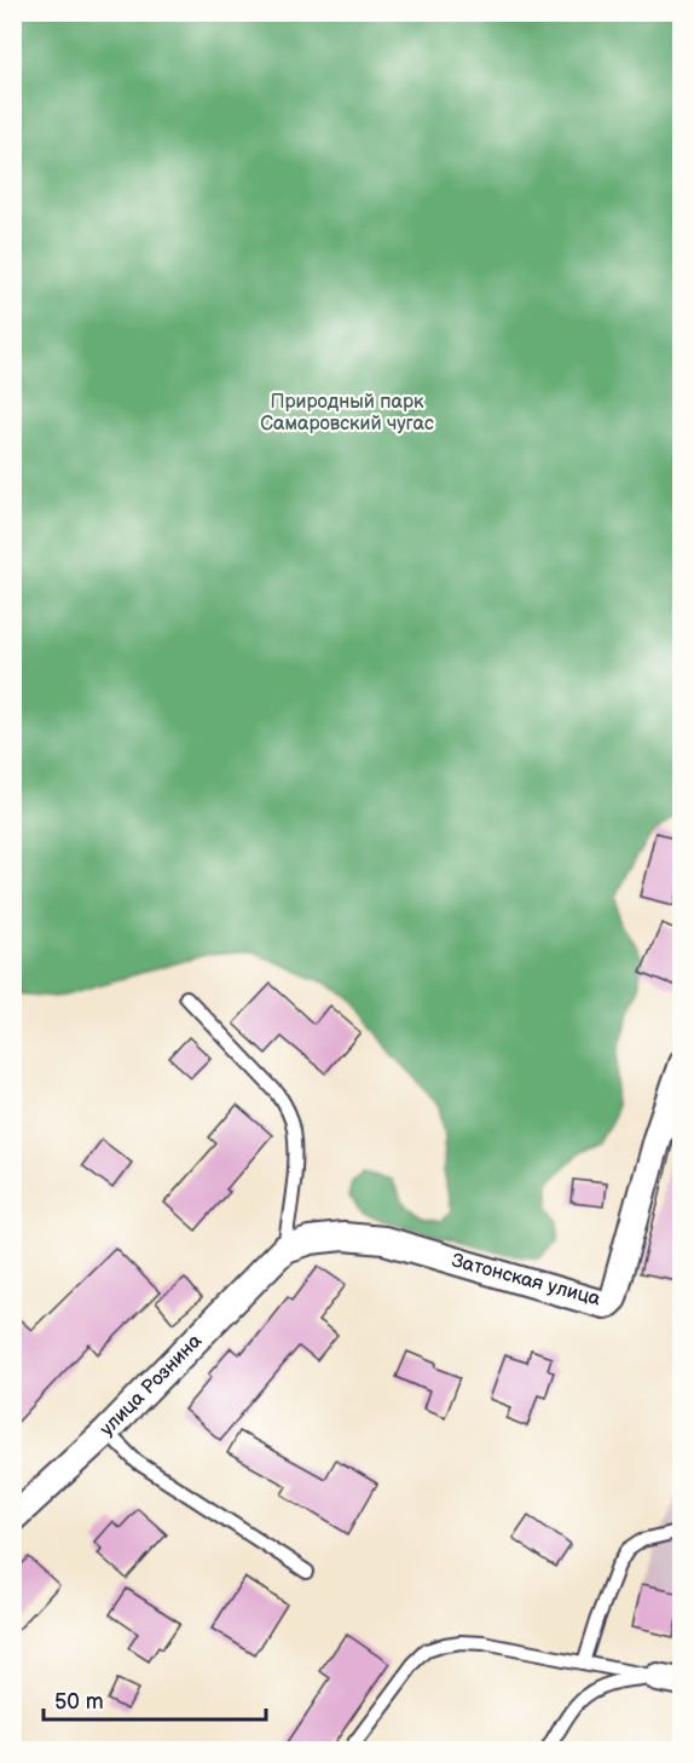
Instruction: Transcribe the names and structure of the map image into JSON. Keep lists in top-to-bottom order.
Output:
{
  "streets": {
    "street": ["Затонская улица", "улица Рознина"]
  },
  "crossings": [
    ["Затонская улица", "улица Рознина"]
  ],
  "parks": ["Природный парк Самаровский чугас"],
  "scale_bar": "50 m"
}
